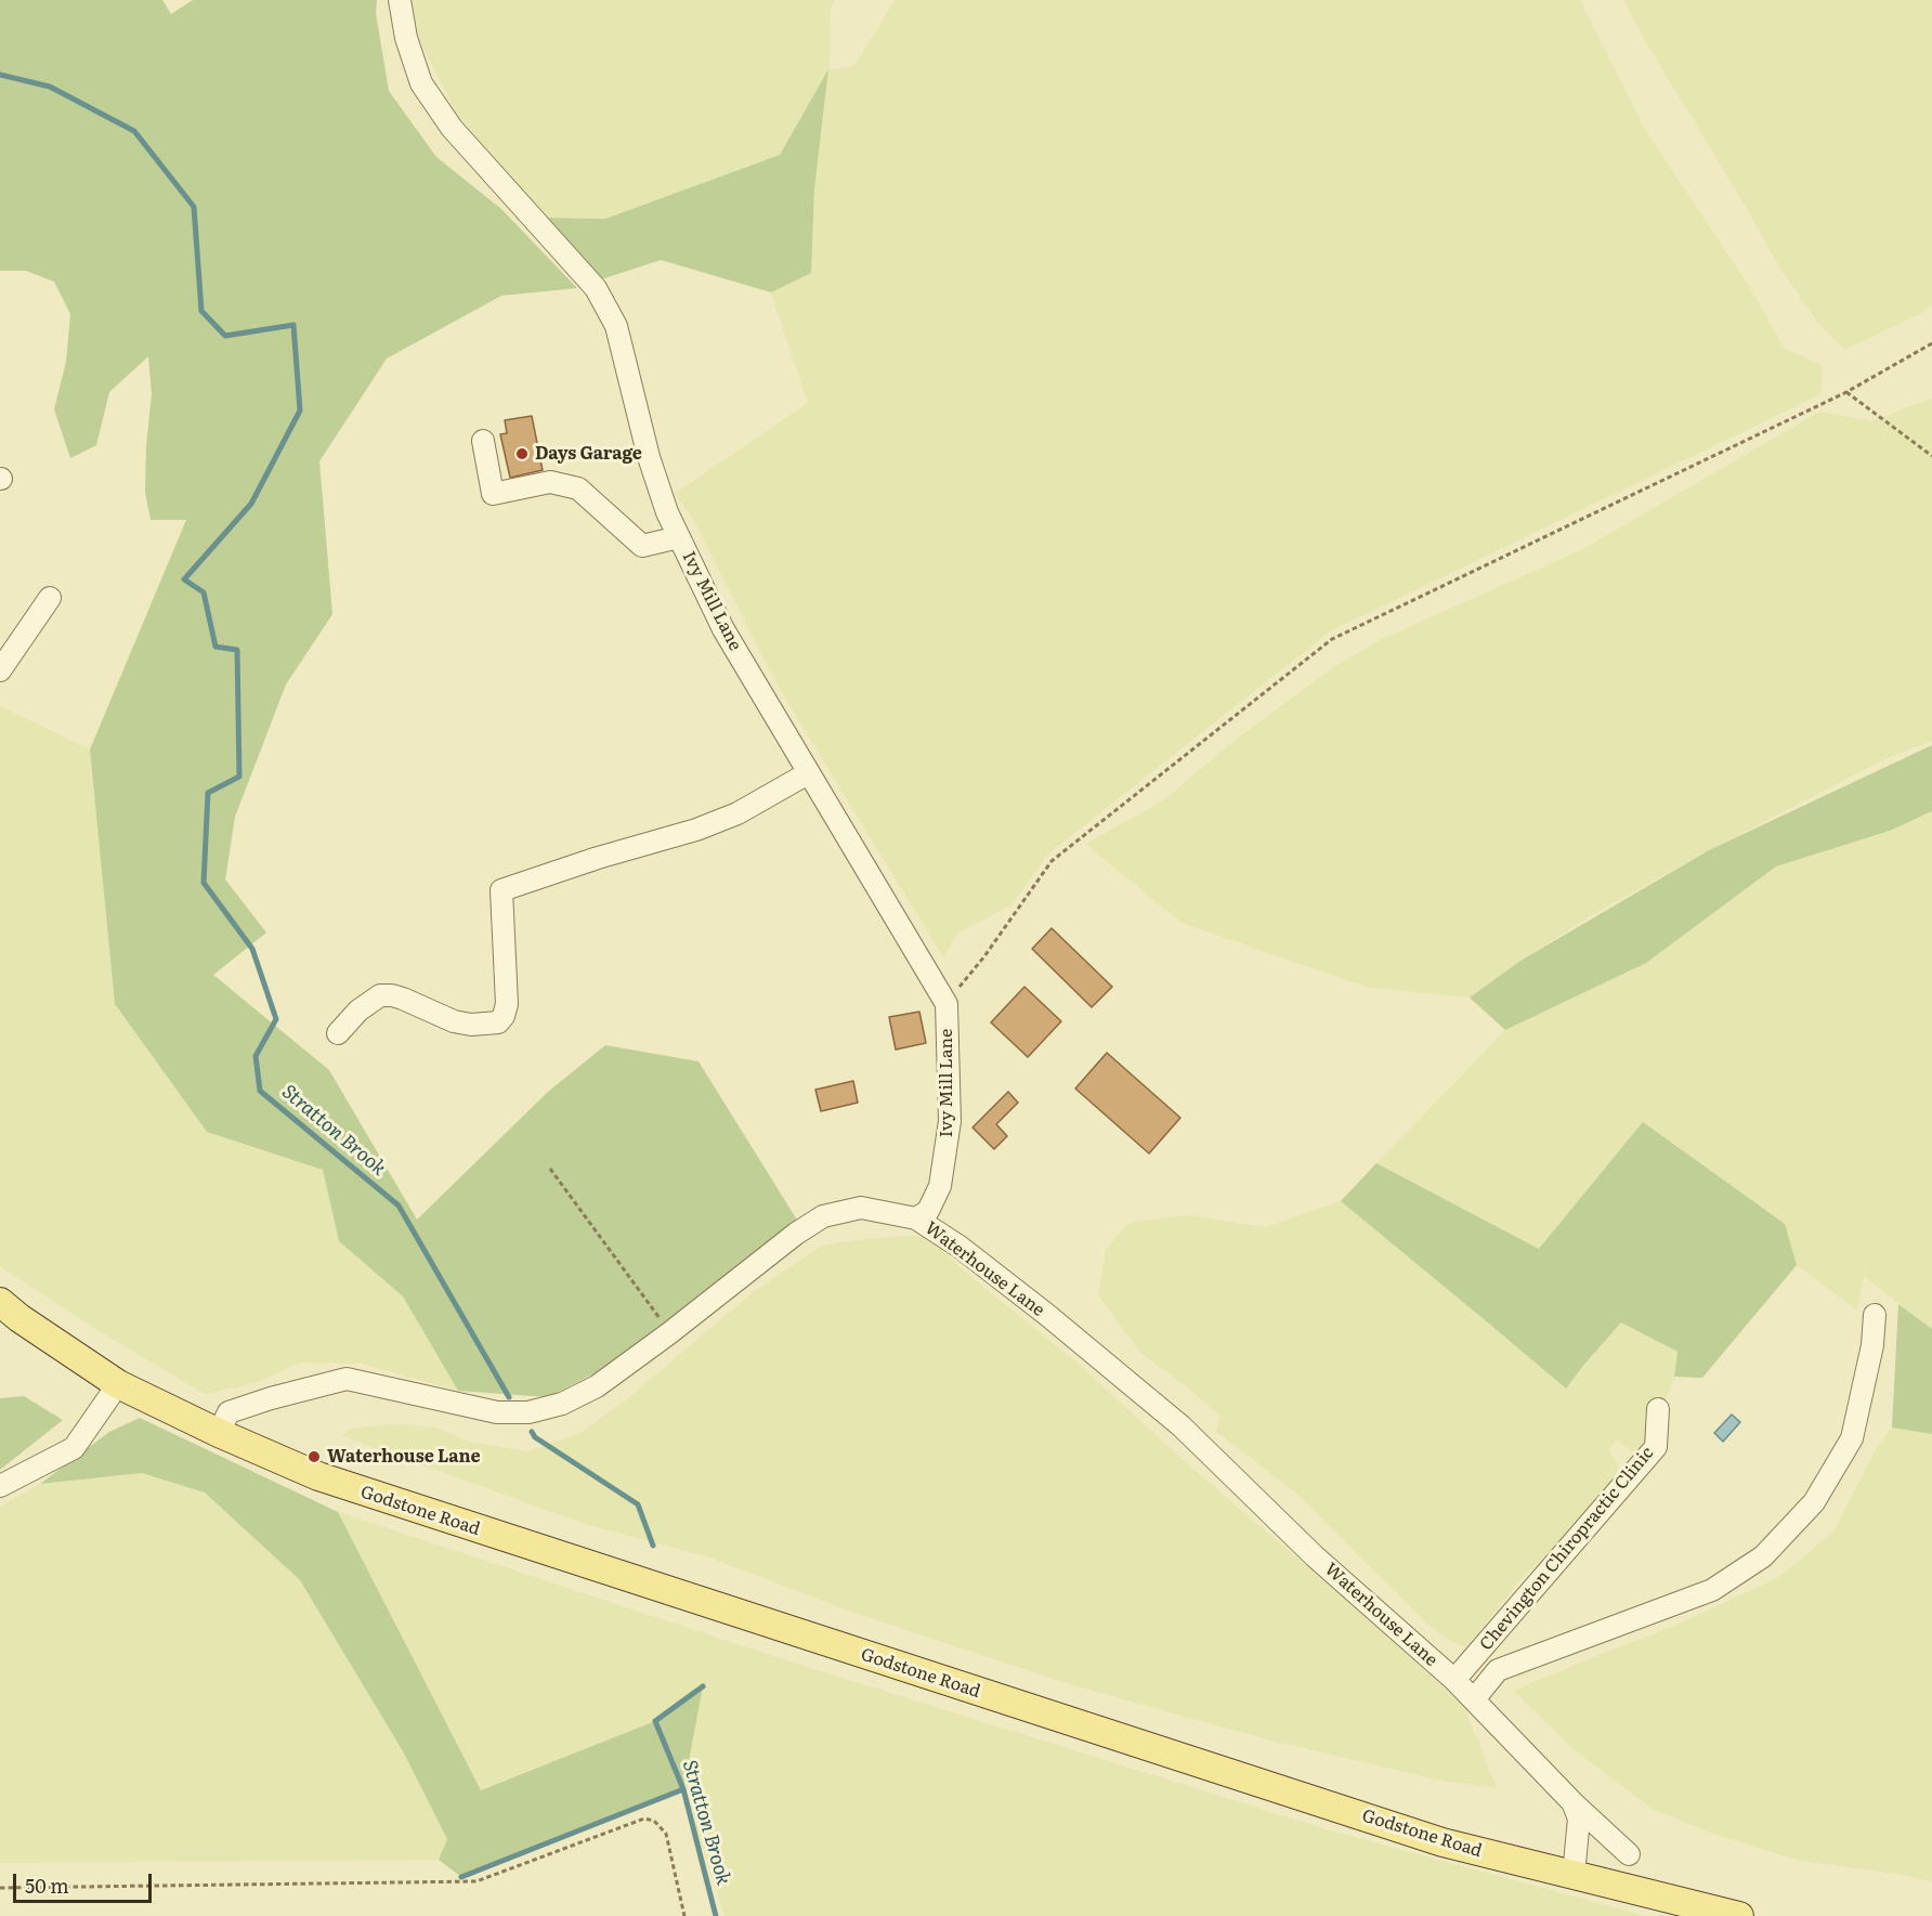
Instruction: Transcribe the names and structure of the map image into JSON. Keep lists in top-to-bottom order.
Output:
{
  "streets": {
    "main road": ["Godstone Road"],
    "street": ["Ivy Mill Lane", "Waterhouse Lane", "Chevington Chiropractic Clinic"]
  },
  "crossings": [
    ["Ivy Mill Lane", "Waterhouse Lane"],
    ["Waterhouse Lane", "Godstone Road"],
    ["Waterhouse Lane", "Chevington Chiropractic Clinic"]
  ],
  "water": ["Stratton Brook"],
  "places": ["Days Garage", "Waterhouse Lane"],
  "scale_bar": "50 m"
}
